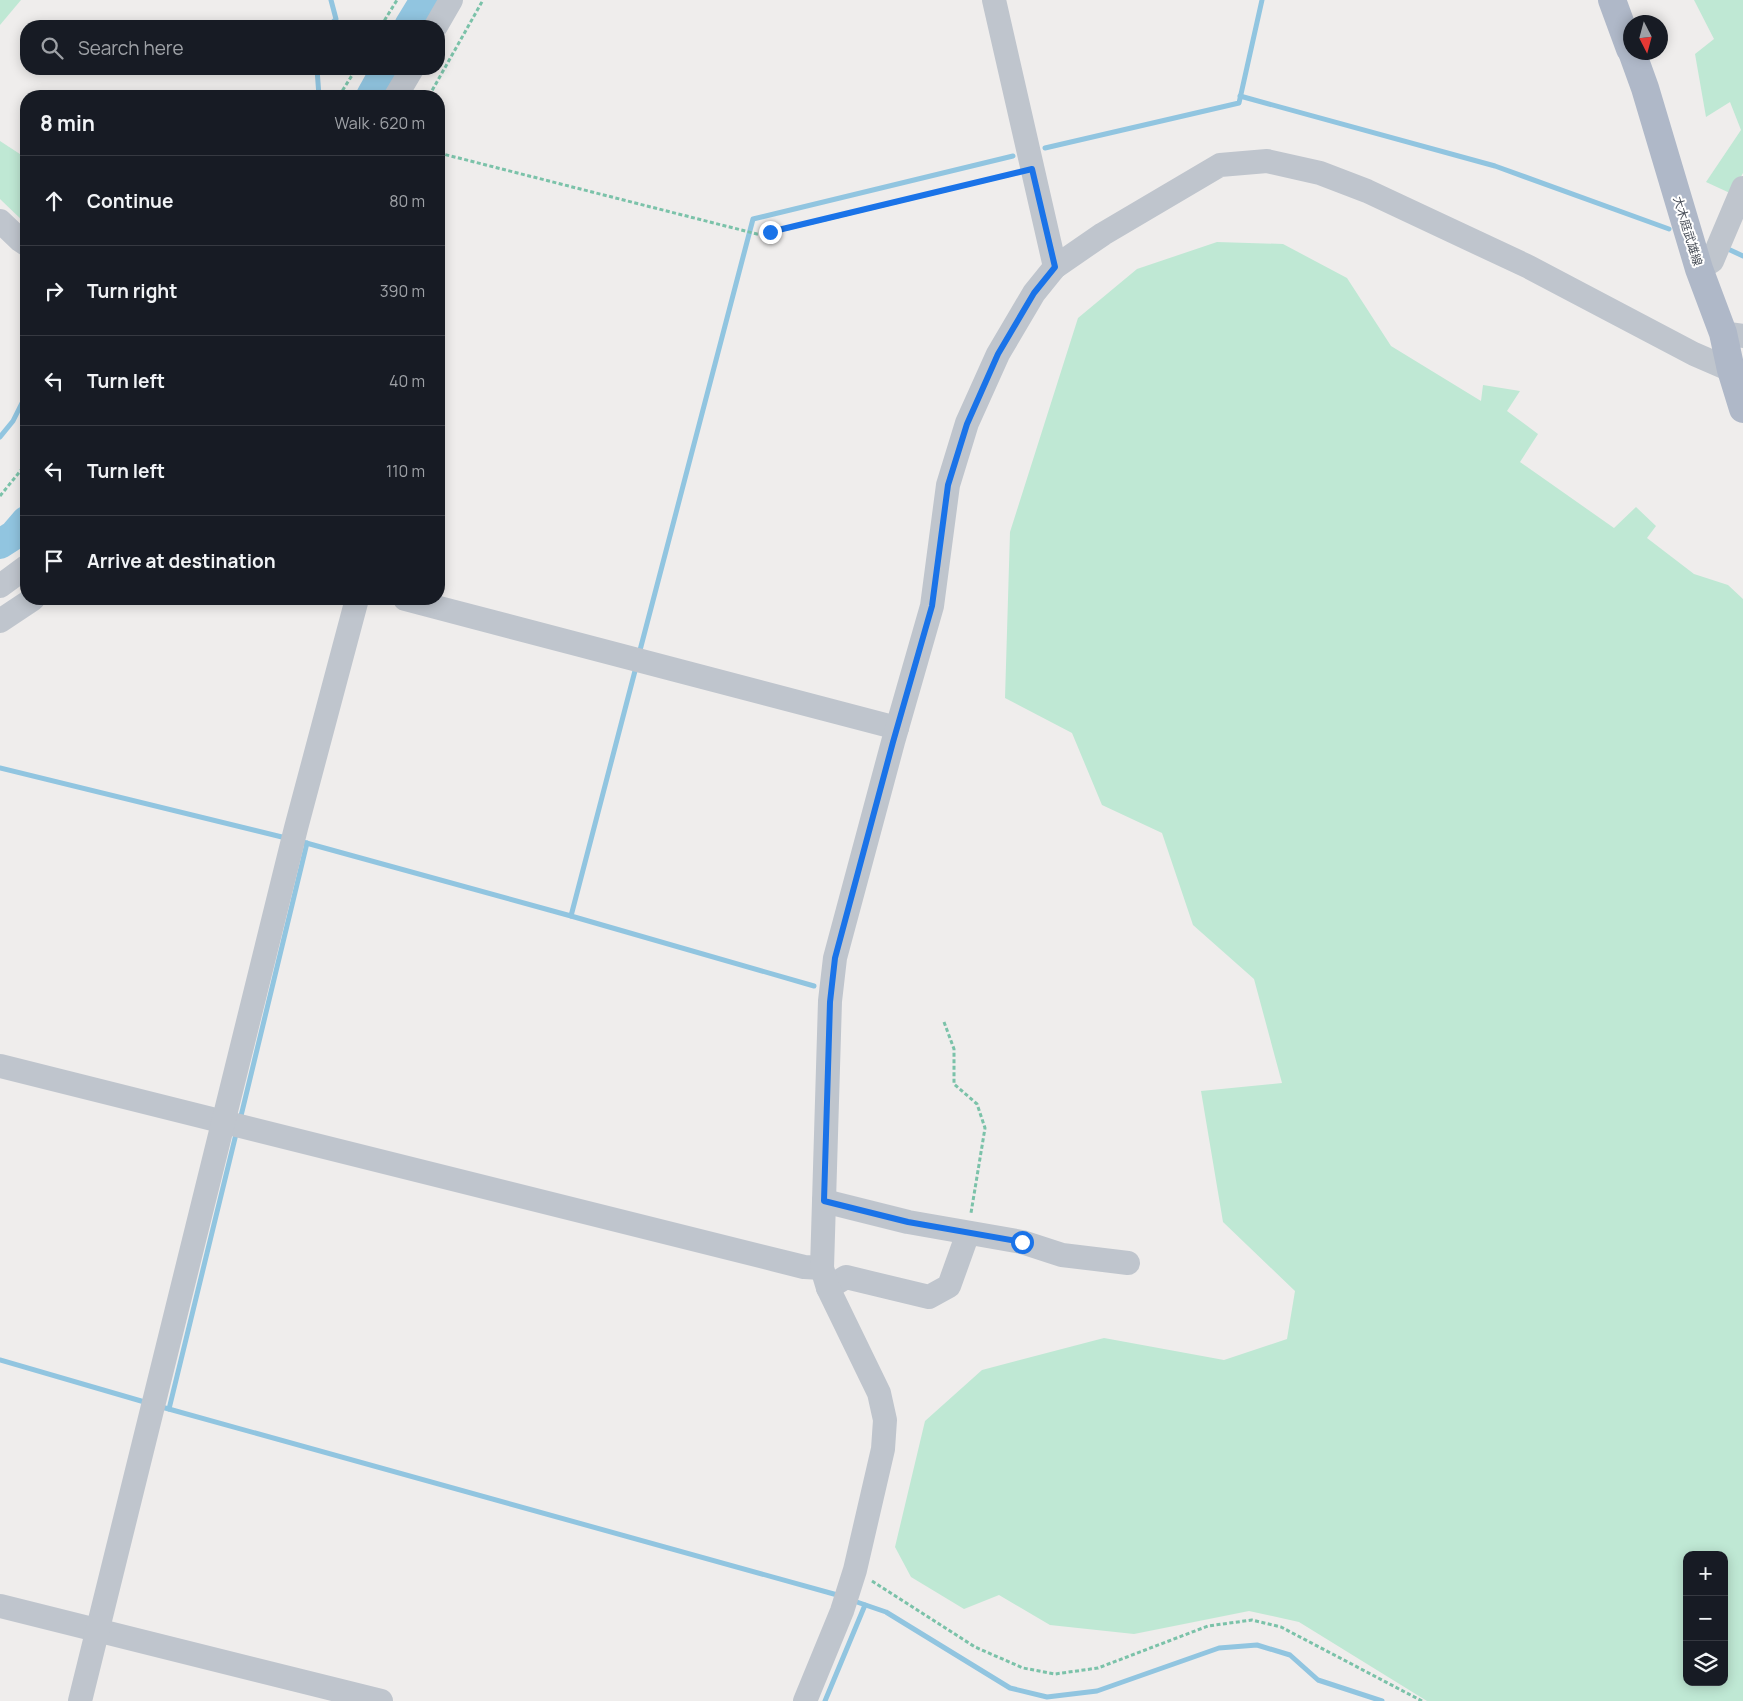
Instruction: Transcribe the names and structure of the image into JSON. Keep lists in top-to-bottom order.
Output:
{
  "streets": {
    "main road": ["大木庭武雄線"]
  },
  "north": "bottom",
  "page": {
    "search": "Search here",
    "heading": ["8 min", "Walk · 620 m"],
    "list": [
      ["Continue", "80 m"],
      ["Turn right", "390 m"],
      ["Turn left", "40 m"],
      ["Turn left", "110 m"],
      "Arrive at destination"
    ],
    "map_buttons": ["+", "−"]
  }
}
